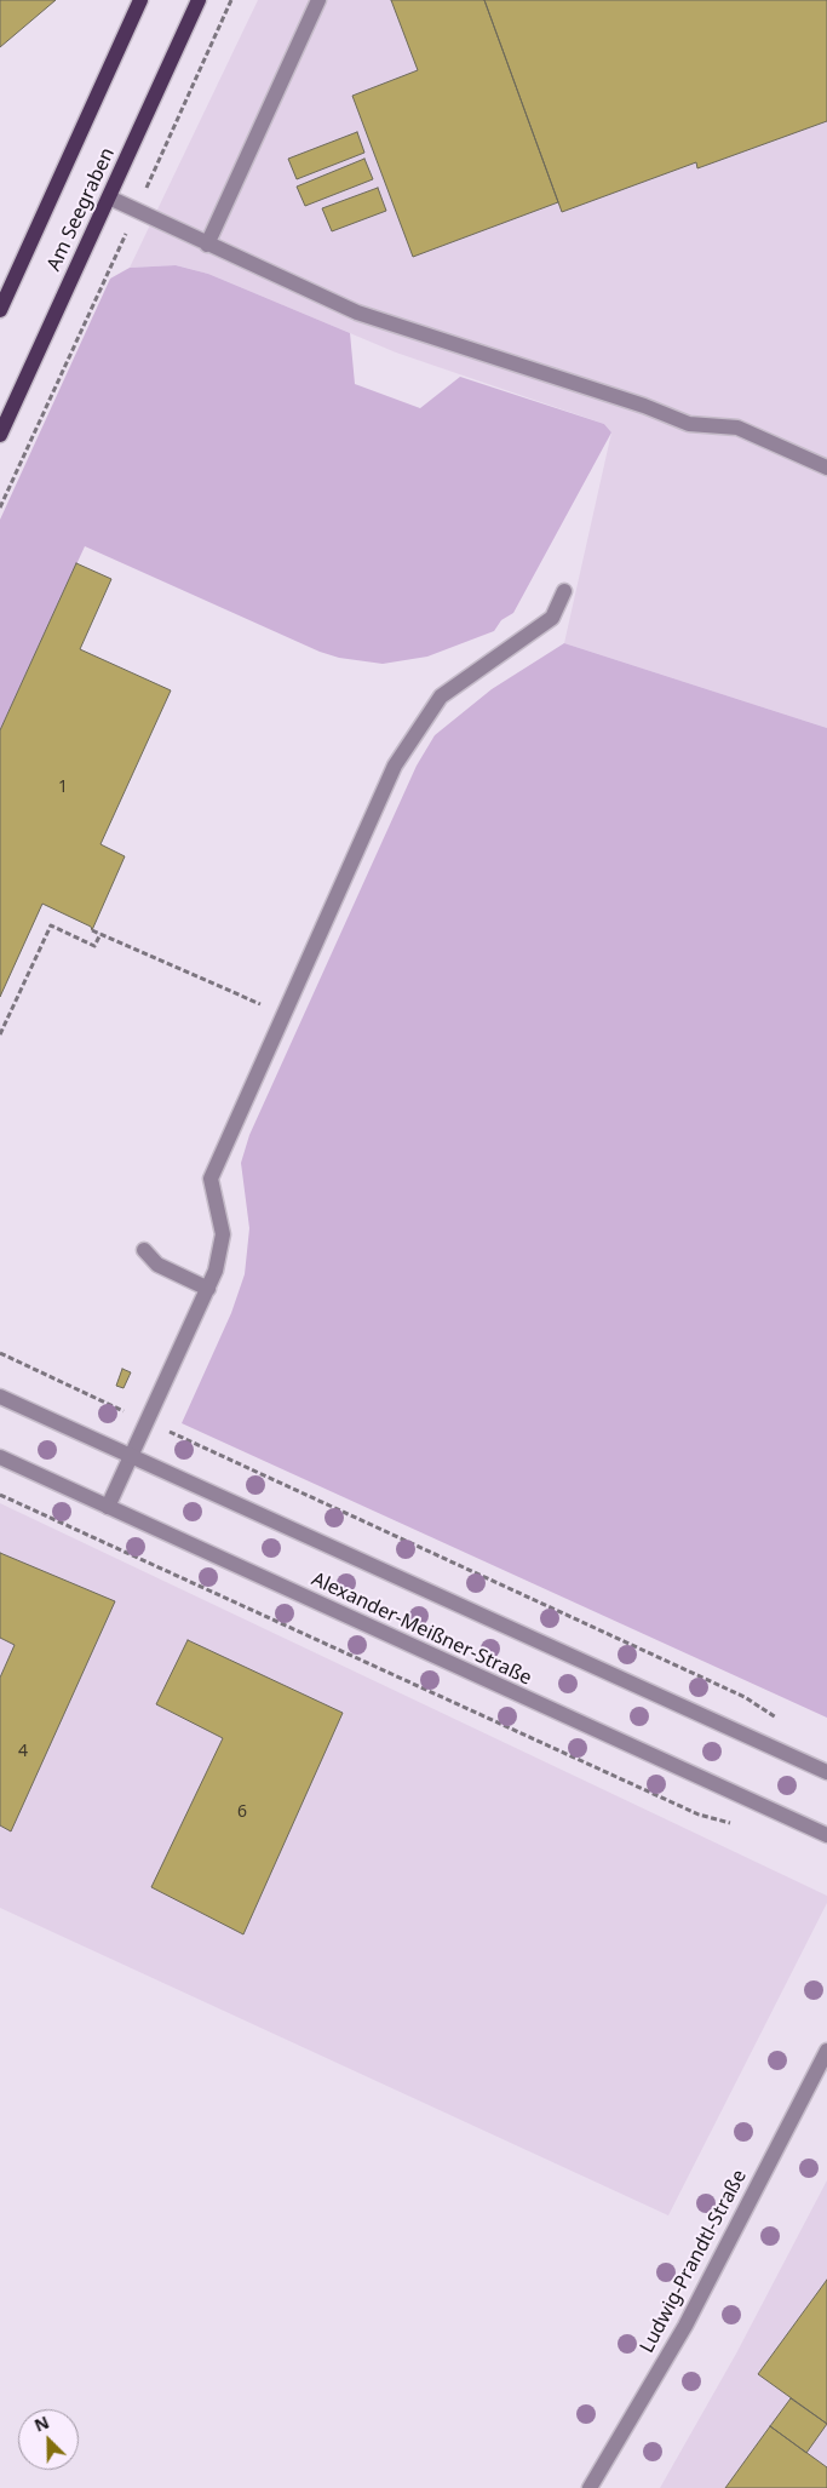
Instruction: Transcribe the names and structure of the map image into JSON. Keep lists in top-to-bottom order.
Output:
{
  "streets": {
    "main road": ["Am Seegraben"],
    "street": ["Alexander-Meißner-Straße", "Ludwig-Prandtl-Straße"]
  },
  "house_numbers": ["1", "4", "6"],
  "north": "top left"
}
